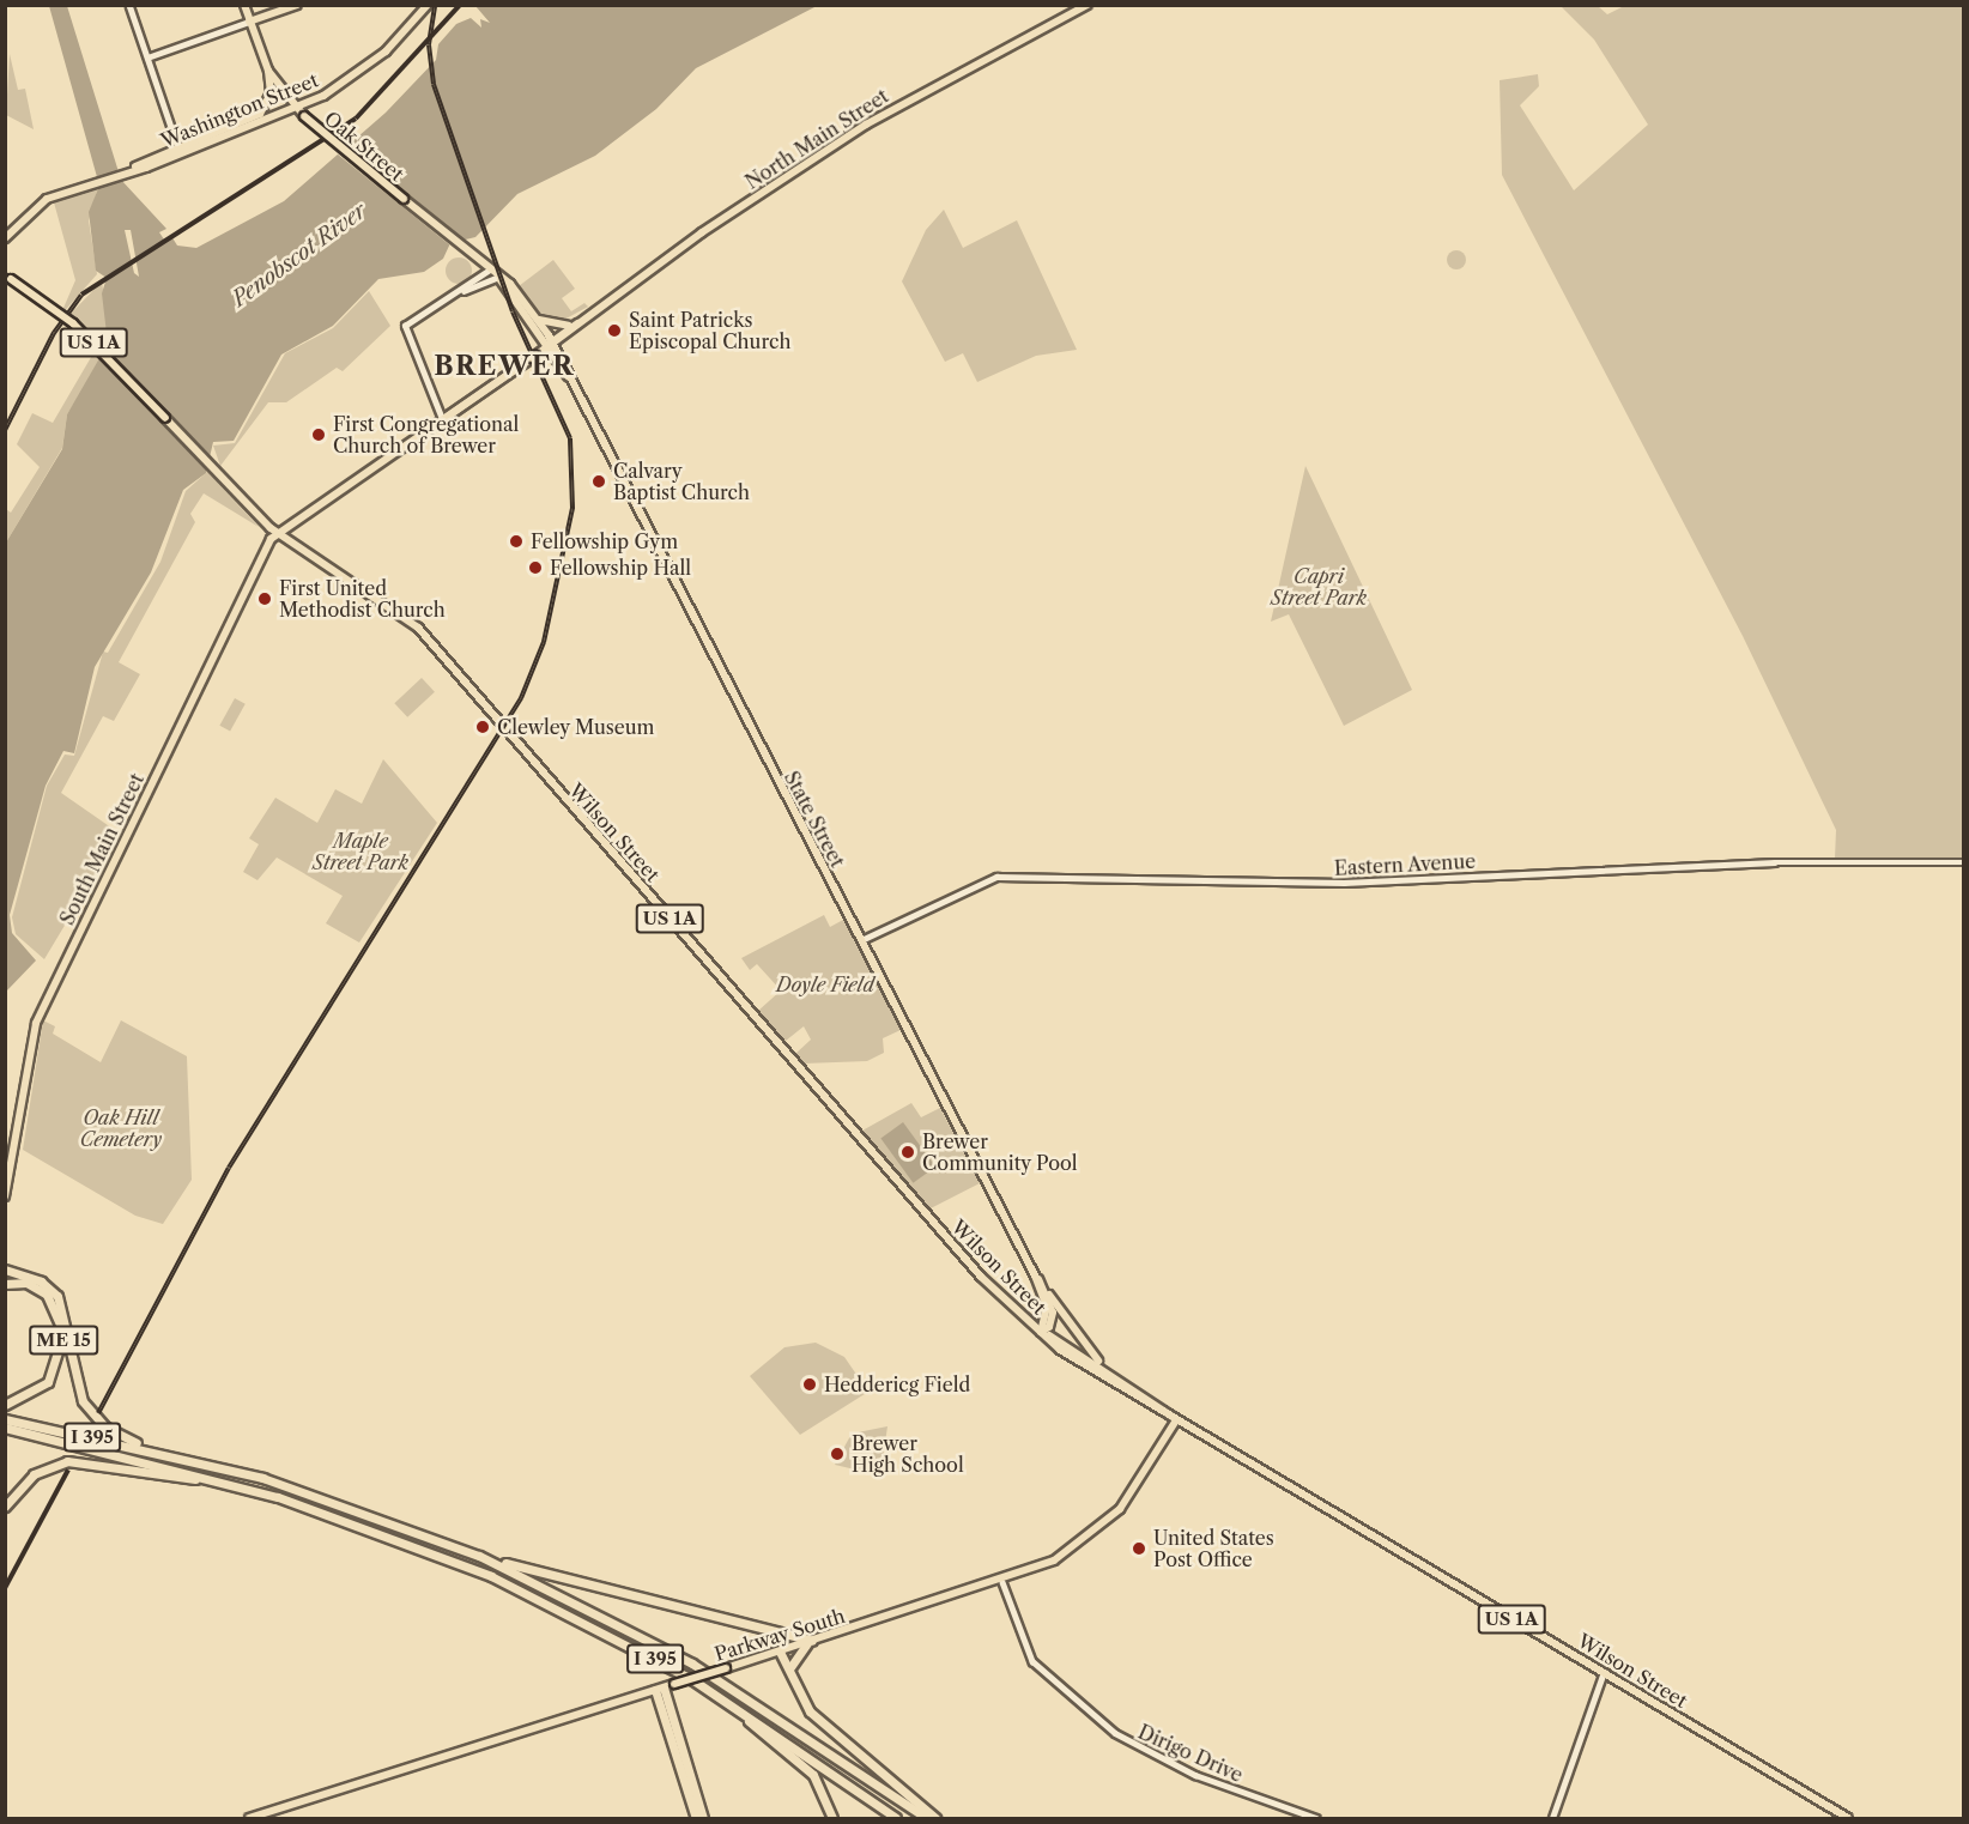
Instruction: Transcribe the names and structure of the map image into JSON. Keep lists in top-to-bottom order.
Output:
{
  "streets": {
    "highway": ["ME 15", "I 395"],
    "main road": [
      "Washington Street",
      "North Main Street",
      "Oak Street",
      "US 1A",
      "State Street",
      "Wilson Street",
      "South Main Street",
      "Parkway South"
    ],
    "street": ["Eastern Avenue", "Dirigo Drive"]
  },
  "crossings": [
    ["Washington Street", "Oak Street"],
    ["North Main Street", "State Street"],
    ["North Main Street", "Wilson Street"],
    ["North Main Street", "South Main Street"],
    ["Oak Street", "State Street"],
    ["State Street", "Wilson Street"],
    ["State Street", "Eastern Avenue"],
    ["Wilson Street", "South Main Street"],
    ["Wilson Street", "Parkway South"],
    ["Parkway South", "Dirigo Drive"]
  ],
  "districts": ["BREWER"],
  "water": ["Penobscot River"],
  "parks": [
    "Capri Street Park",
    "Maple Street Park",
    "Doyle Field",
    "Oak Hill Cemetery"
  ],
  "places": [
    "Saint Patricks Episcopal Church",
    "First Congregational Church of Brewer",
    "Calvary Baptist Church",
    "Fellowship Gym",
    "Fellowship Hall",
    "First United Methodist Church",
    "Clewley Museum",
    "Brewer Community Pool",
    "Heddericg Field",
    "Brewer High School",
    "United States Post Office"
  ]
}
